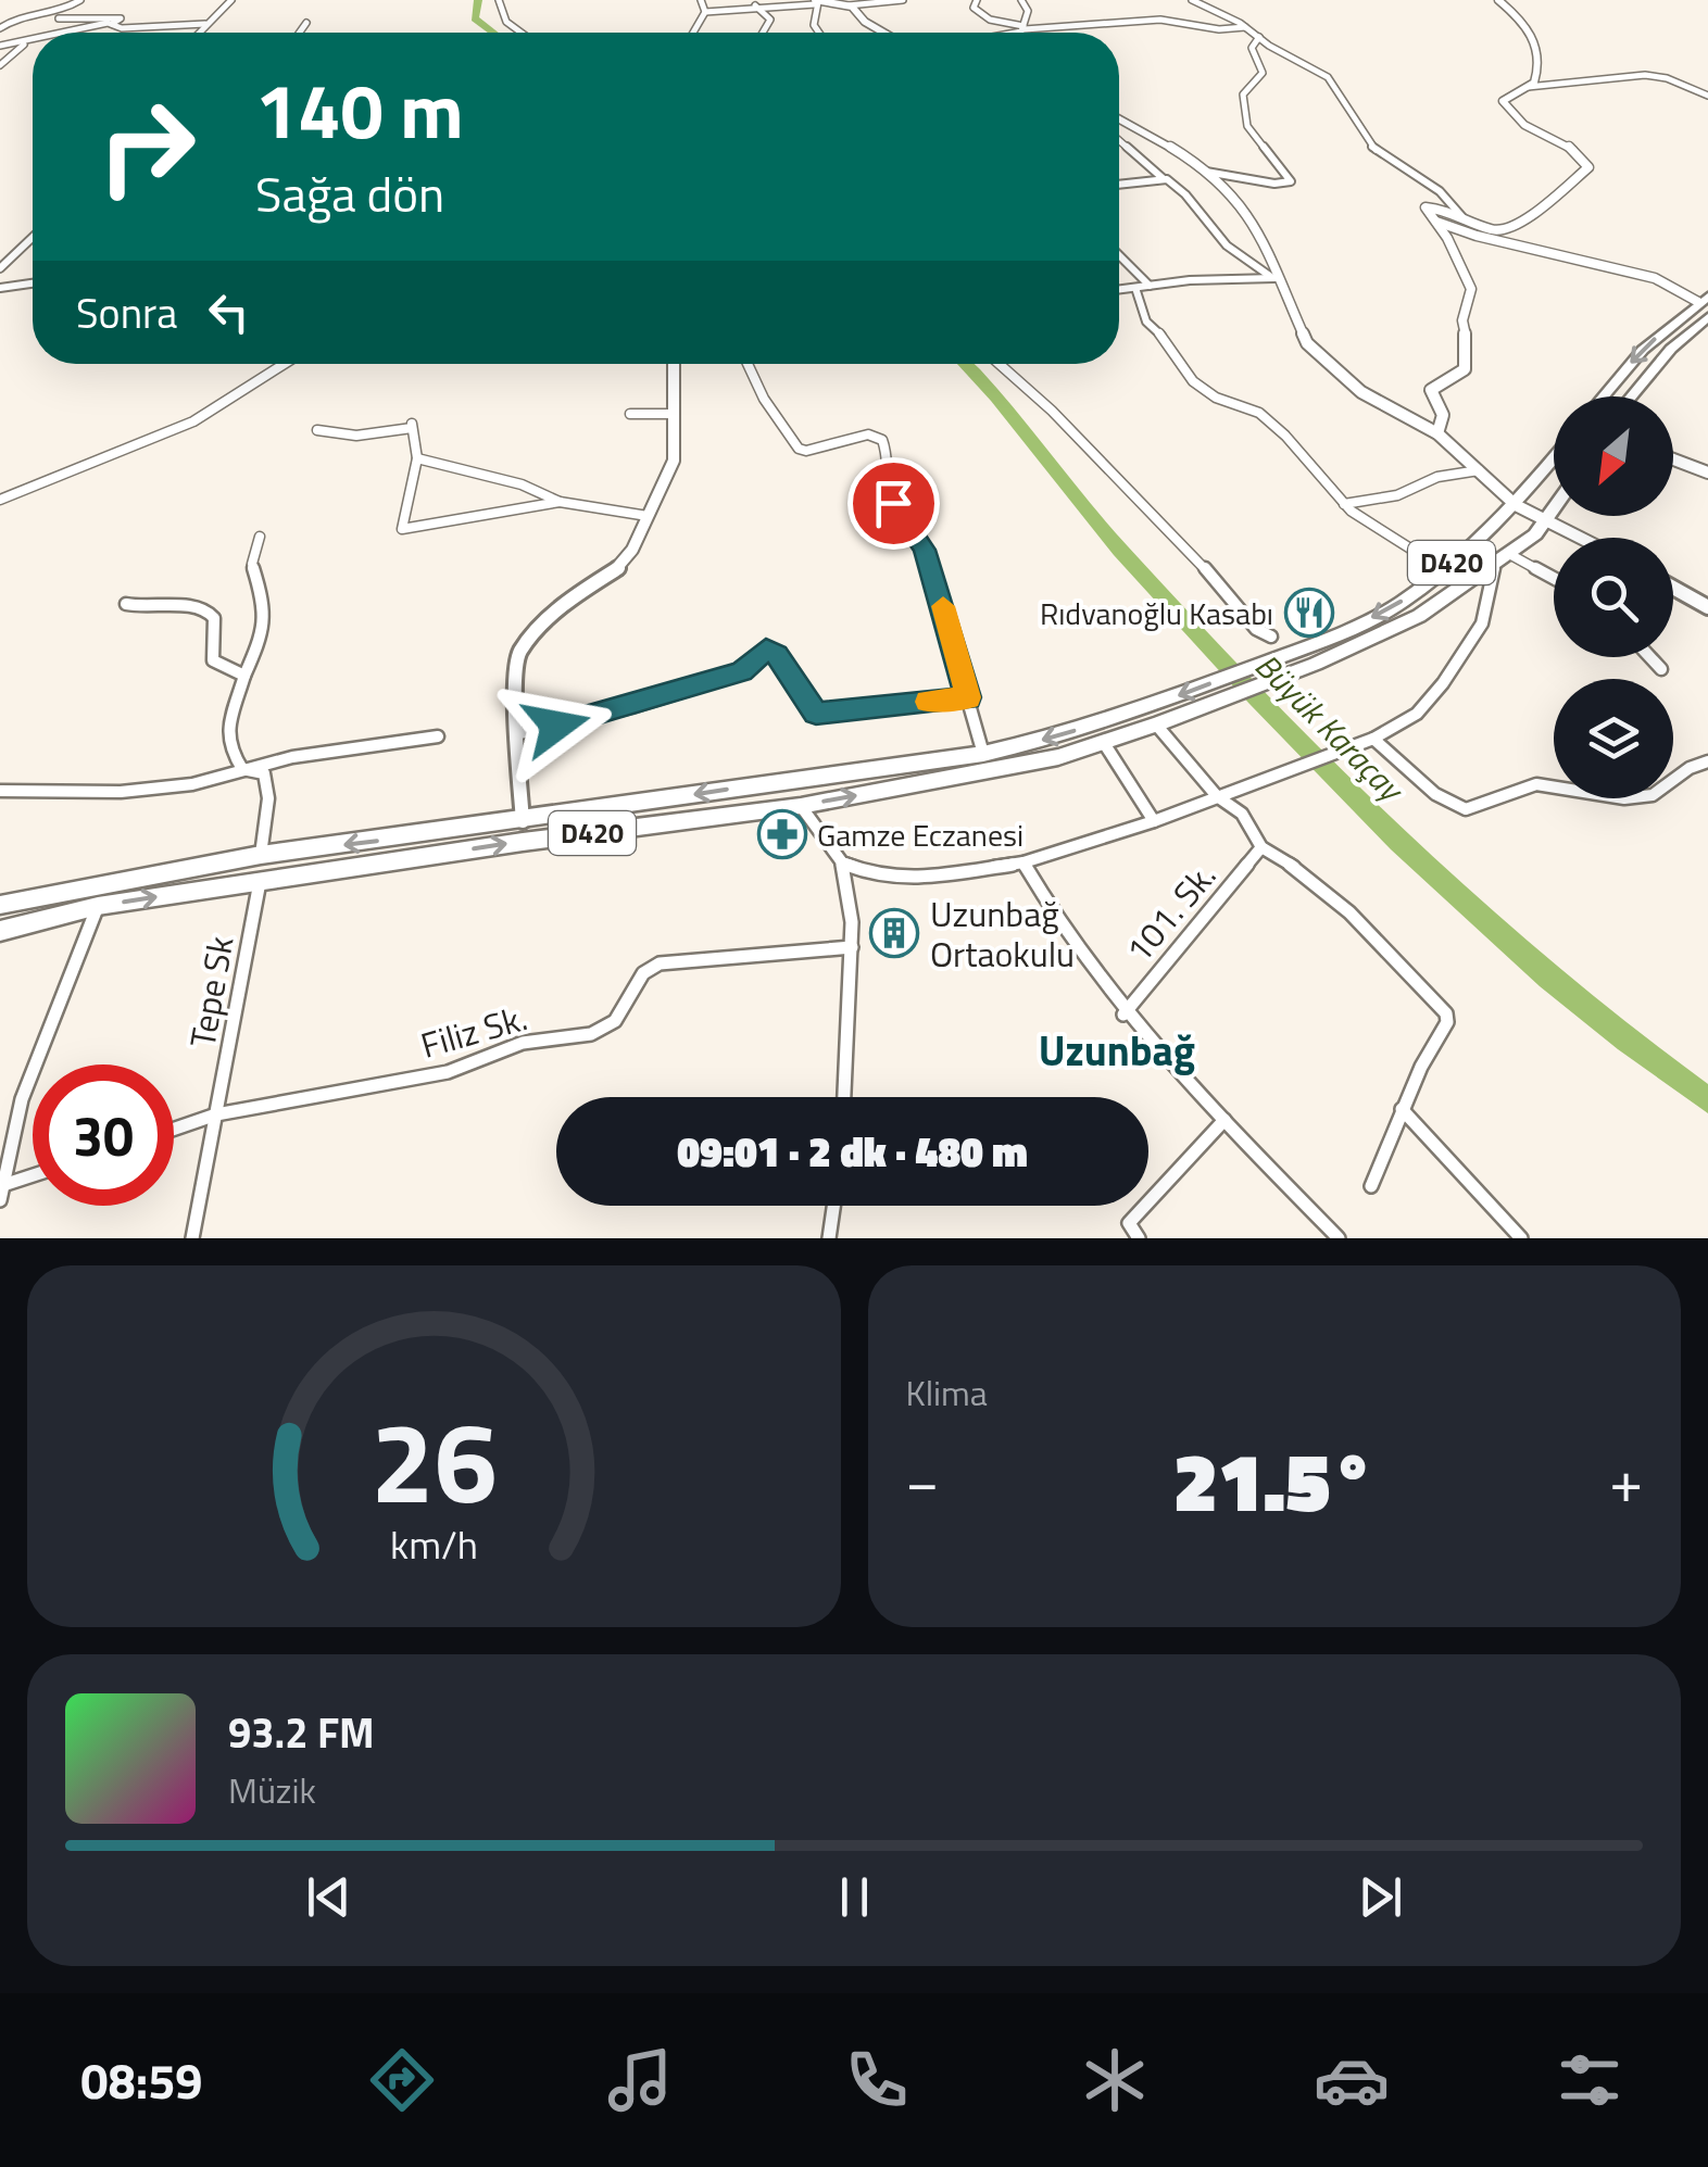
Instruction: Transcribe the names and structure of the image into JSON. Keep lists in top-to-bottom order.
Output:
{
  "streets": {
    "highway": ["D420"],
    "street": ["101. Sk.", "Tepe Sk", "Filiz Sk."]
  },
  "crossings": [
    ["D420", "Tepe Sk"],
    ["Tepe Sk", "Filiz Sk."]
  ],
  "districts": ["Uzunbağ"],
  "water": ["Büyük Karaçay"],
  "places": {
    "restaurant": ["Rıdvanoğlu Kasabı"],
    "pharmacy": ["Gamze Eczanesi"],
    "building": ["Uzunbağ Ortaokulu"]
  },
  "north": "bottom left",
  "page": {
    "turn": ["140 m", "Sağa dön"],
    "then": "Sonra",
    "limit": "30",
    "trip": "09:01 · 2 dk · 480 m",
    "tile": "Klima",
    "heat": ["−", "21.5°", "+"],
    "song": ["93.2 FM", "Müzik"],
    "tabs": "08:59",
    "gauge": ["26", "km/h"]
  }
}
